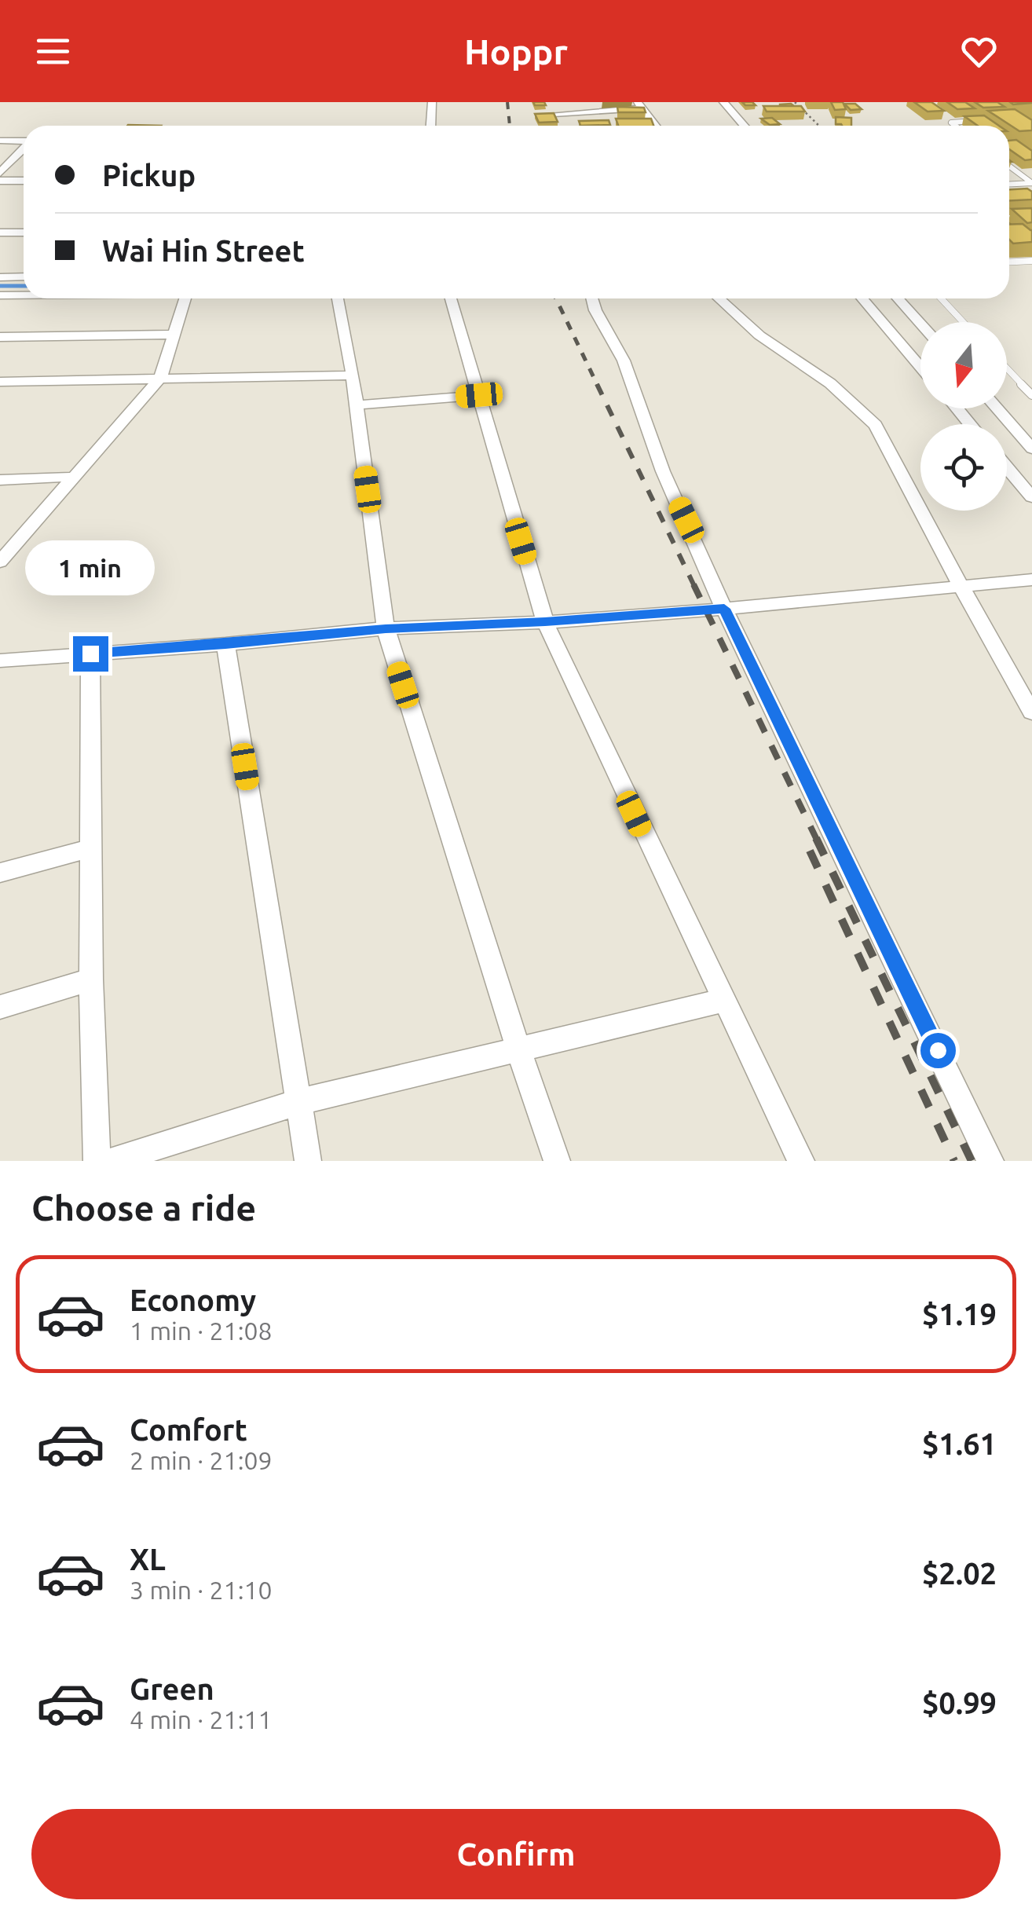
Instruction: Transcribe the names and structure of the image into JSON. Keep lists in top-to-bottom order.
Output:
{
  "north": "bottom",
  "page": {
    "header": "Hoppr",
    "banner": ["Pickup", "Wai Hin Street"],
    "bubble": "1 min",
    "heading": "Choose a ride",
    "list": [
      {
        "name": "Economy",
        "note": "1 min · 21:08",
        "value": "$1.19"
      },
      {
        "name": "Comfort",
        "note": "2 min · 21:09",
        "value": "$1.61"
      },
      {
        "name": "XL",
        "note": "3 min · 21:10",
        "value": "$2.02"
      },
      {
        "name": "Green",
        "note": "4 min · 21:11",
        "value": "$0.99"
      }
    ],
    "buttons": "Confirm"
  }
}
